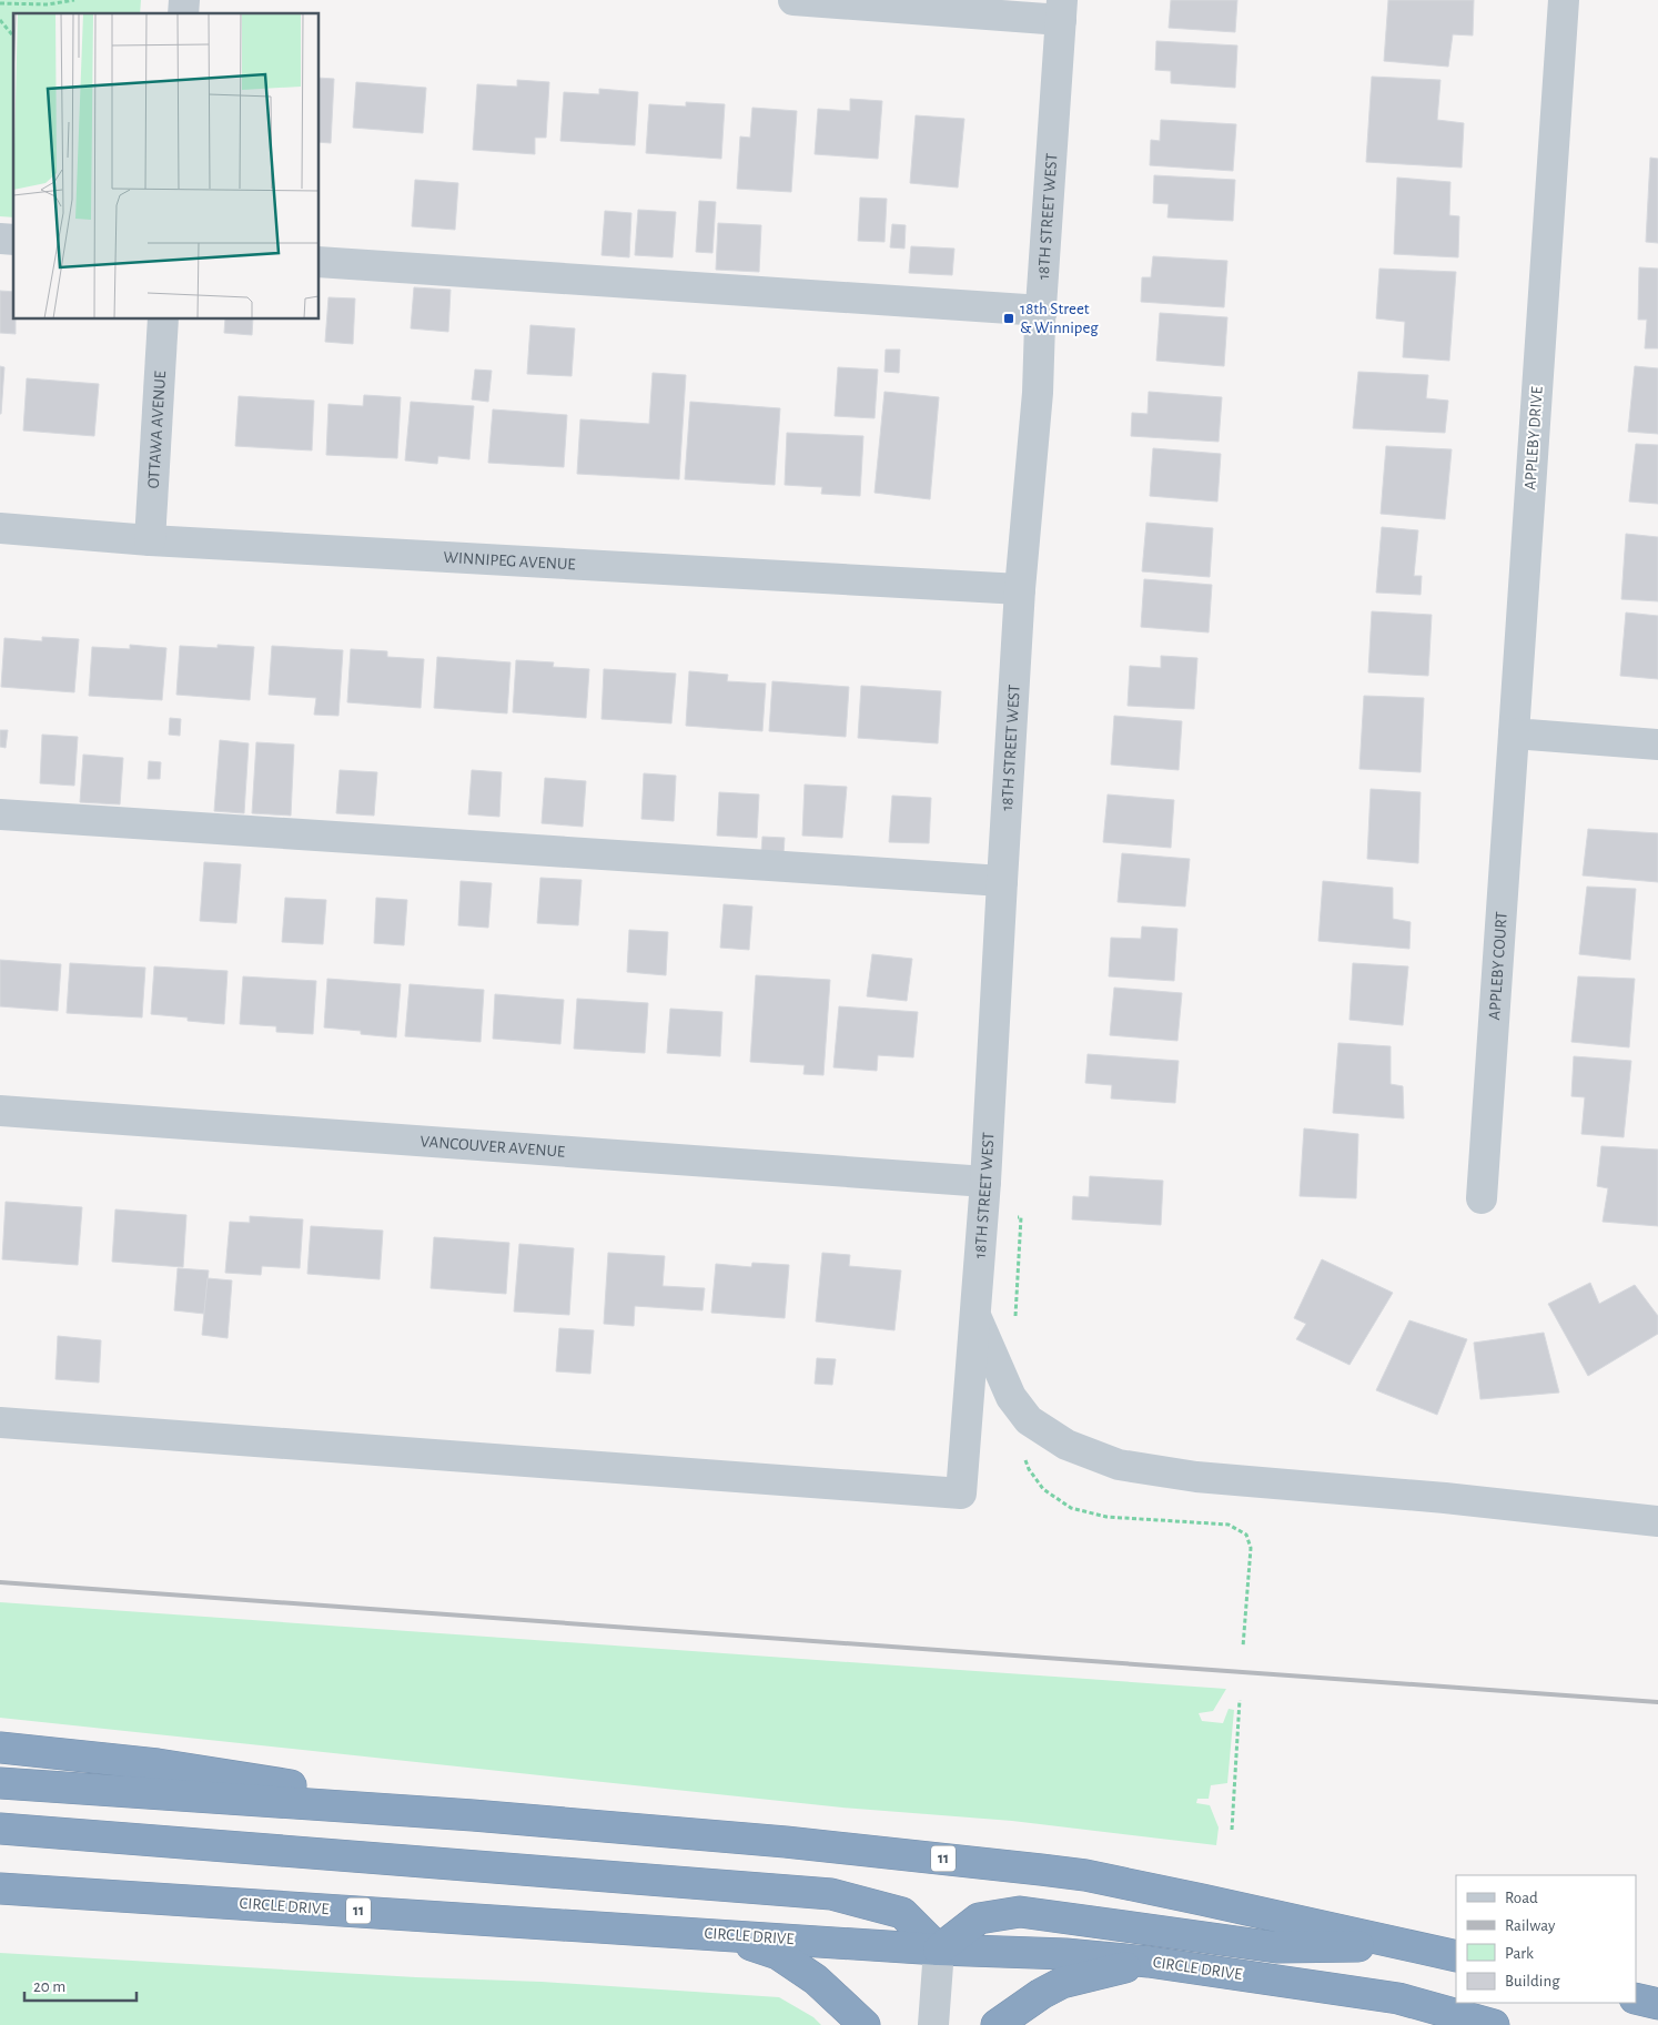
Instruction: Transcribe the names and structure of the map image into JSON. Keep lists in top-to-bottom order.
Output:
{
  "streets": {
    "highway": ["11", "CIRCLE DRIVE"],
    "street": [
      "18TH STREET WEST",
      "OTTAWA AVENUE",
      "APPLEBY DRIVE",
      "WINNIPEG AVENUE",
      "APPLEBY COURT",
      "VANCOUVER AVENUE"
    ]
  },
  "crossings": [
    ["18TH STREET WEST", "WINNIPEG AVENUE"],
    ["18TH STREET WEST", "VANCOUVER AVENUE"],
    ["OTTAWA AVENUE", "WINNIPEG AVENUE"],
    ["APPLEBY DRIVE", "APPLEBY COURT"]
  ],
  "places": {
    "transit": ["18th Street & Winnipeg"]
  },
  "legend": [
    "Road",
    "Railway",
    "Park",
    "Building"
  ],
  "scale_bar": "20 m"
}
